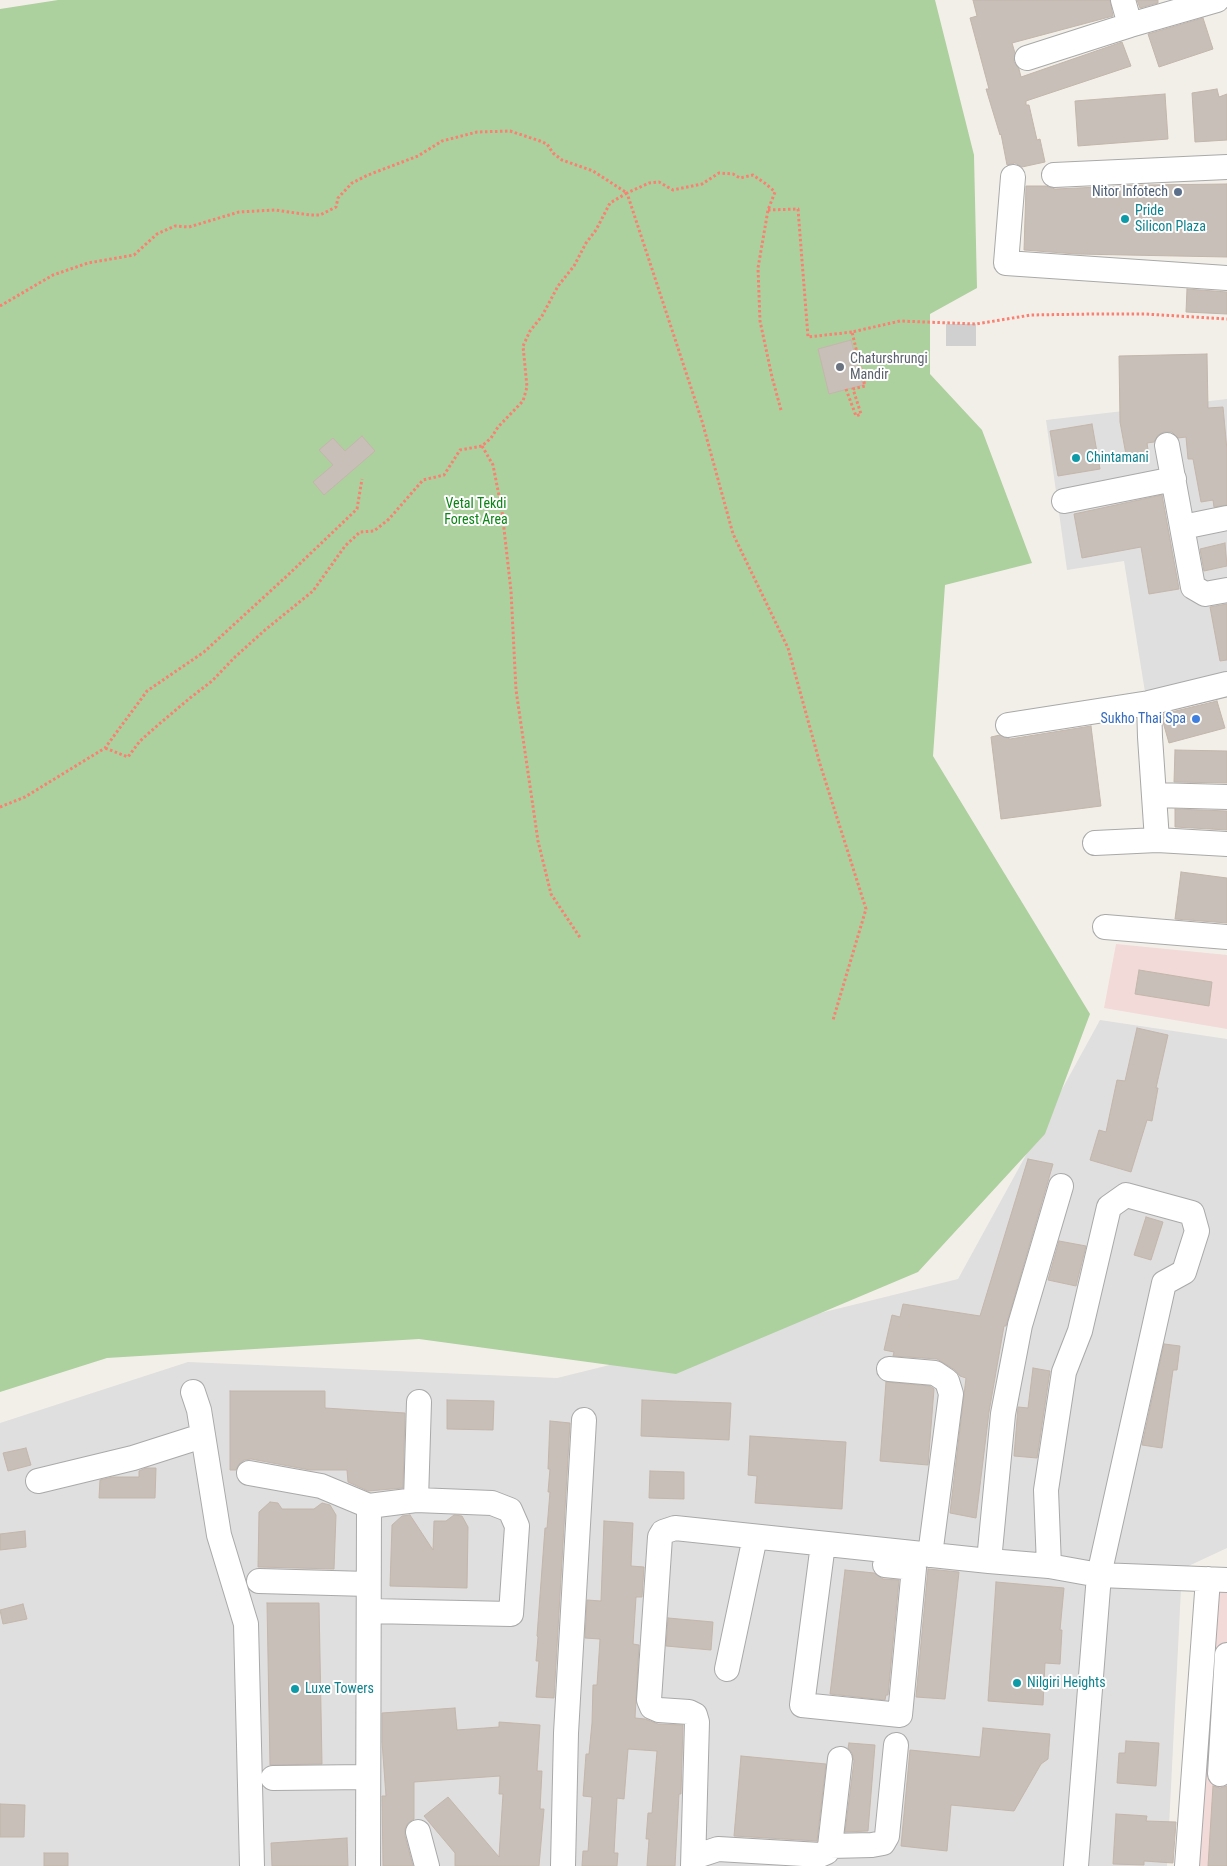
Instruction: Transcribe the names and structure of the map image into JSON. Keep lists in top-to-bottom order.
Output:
{
  "parks": ["Vetal Tekdi Forest Area"],
  "places": [
    "Nitor Infotech",
    "Pride Silicon Plaza",
    "Chaturshrungi Mandir",
    "Chintamani",
    "Sukho Thai Spa",
    "Nilgiri Heights",
    "Luxe Towers"
  ]
}
